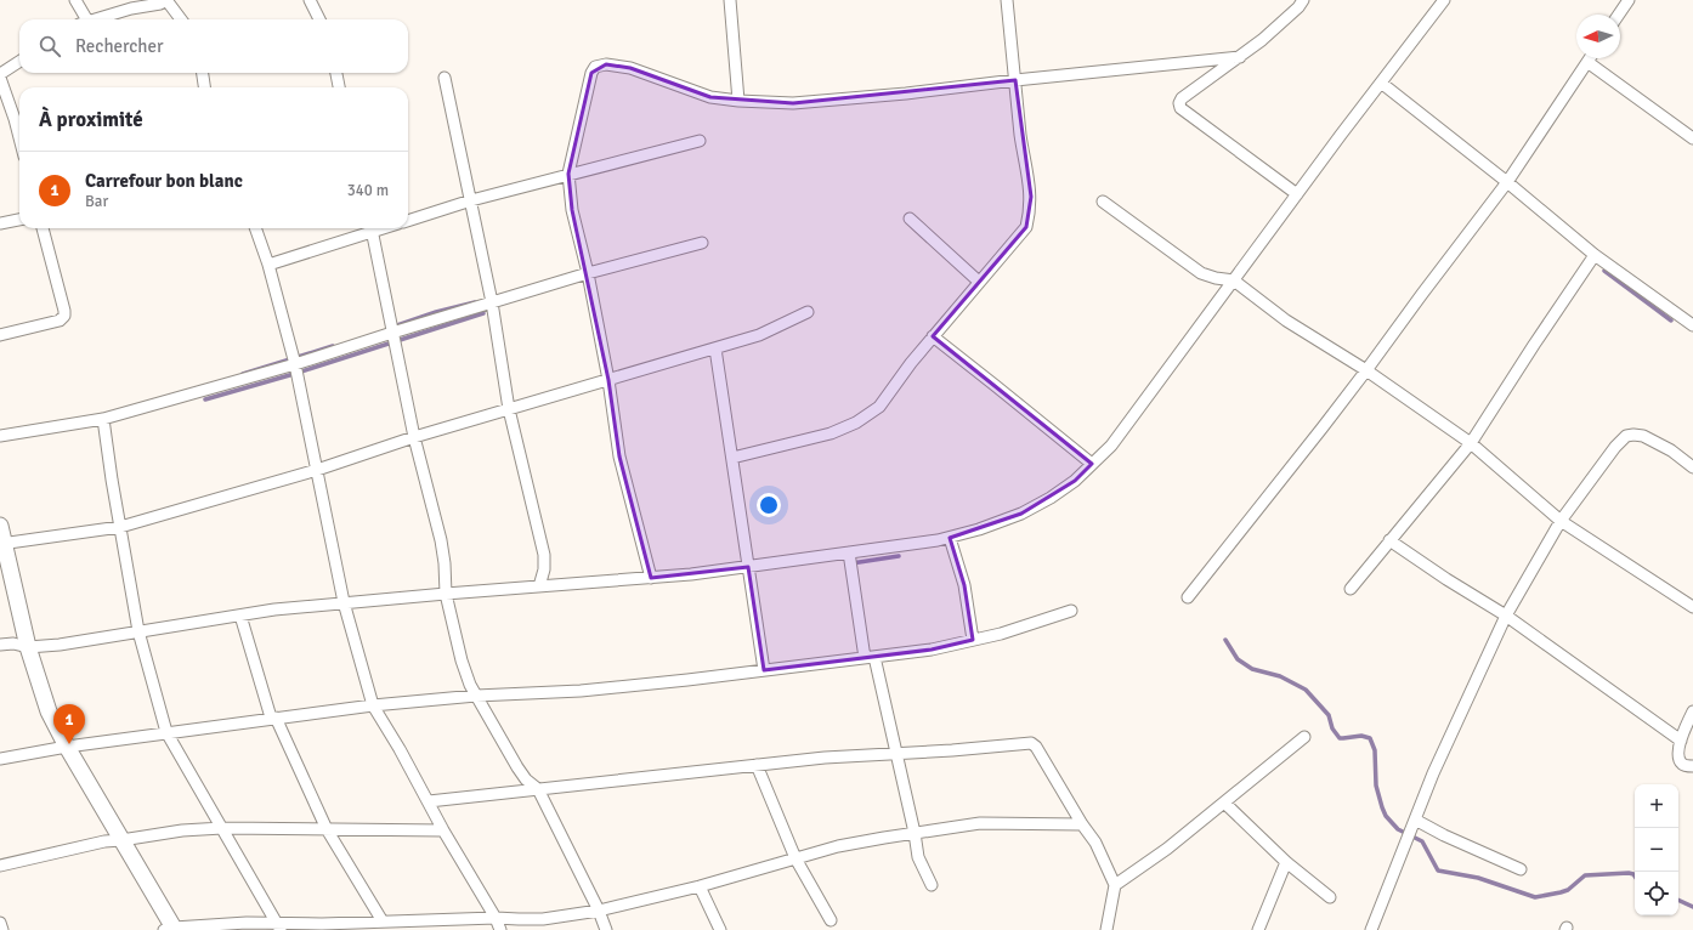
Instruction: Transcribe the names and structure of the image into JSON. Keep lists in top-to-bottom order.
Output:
{
  "north": "left",
  "page": {
    "search": "Rechercher",
    "heading": "À proximité",
    "list": [
      {
        "mark": "1",
        "name": "Carrefour bon blanc",
        "note": "Bar",
        "value": "340 m"
      }
    ],
    "pins": "1",
    "map_buttons": ["+", "−"]
  }
}
